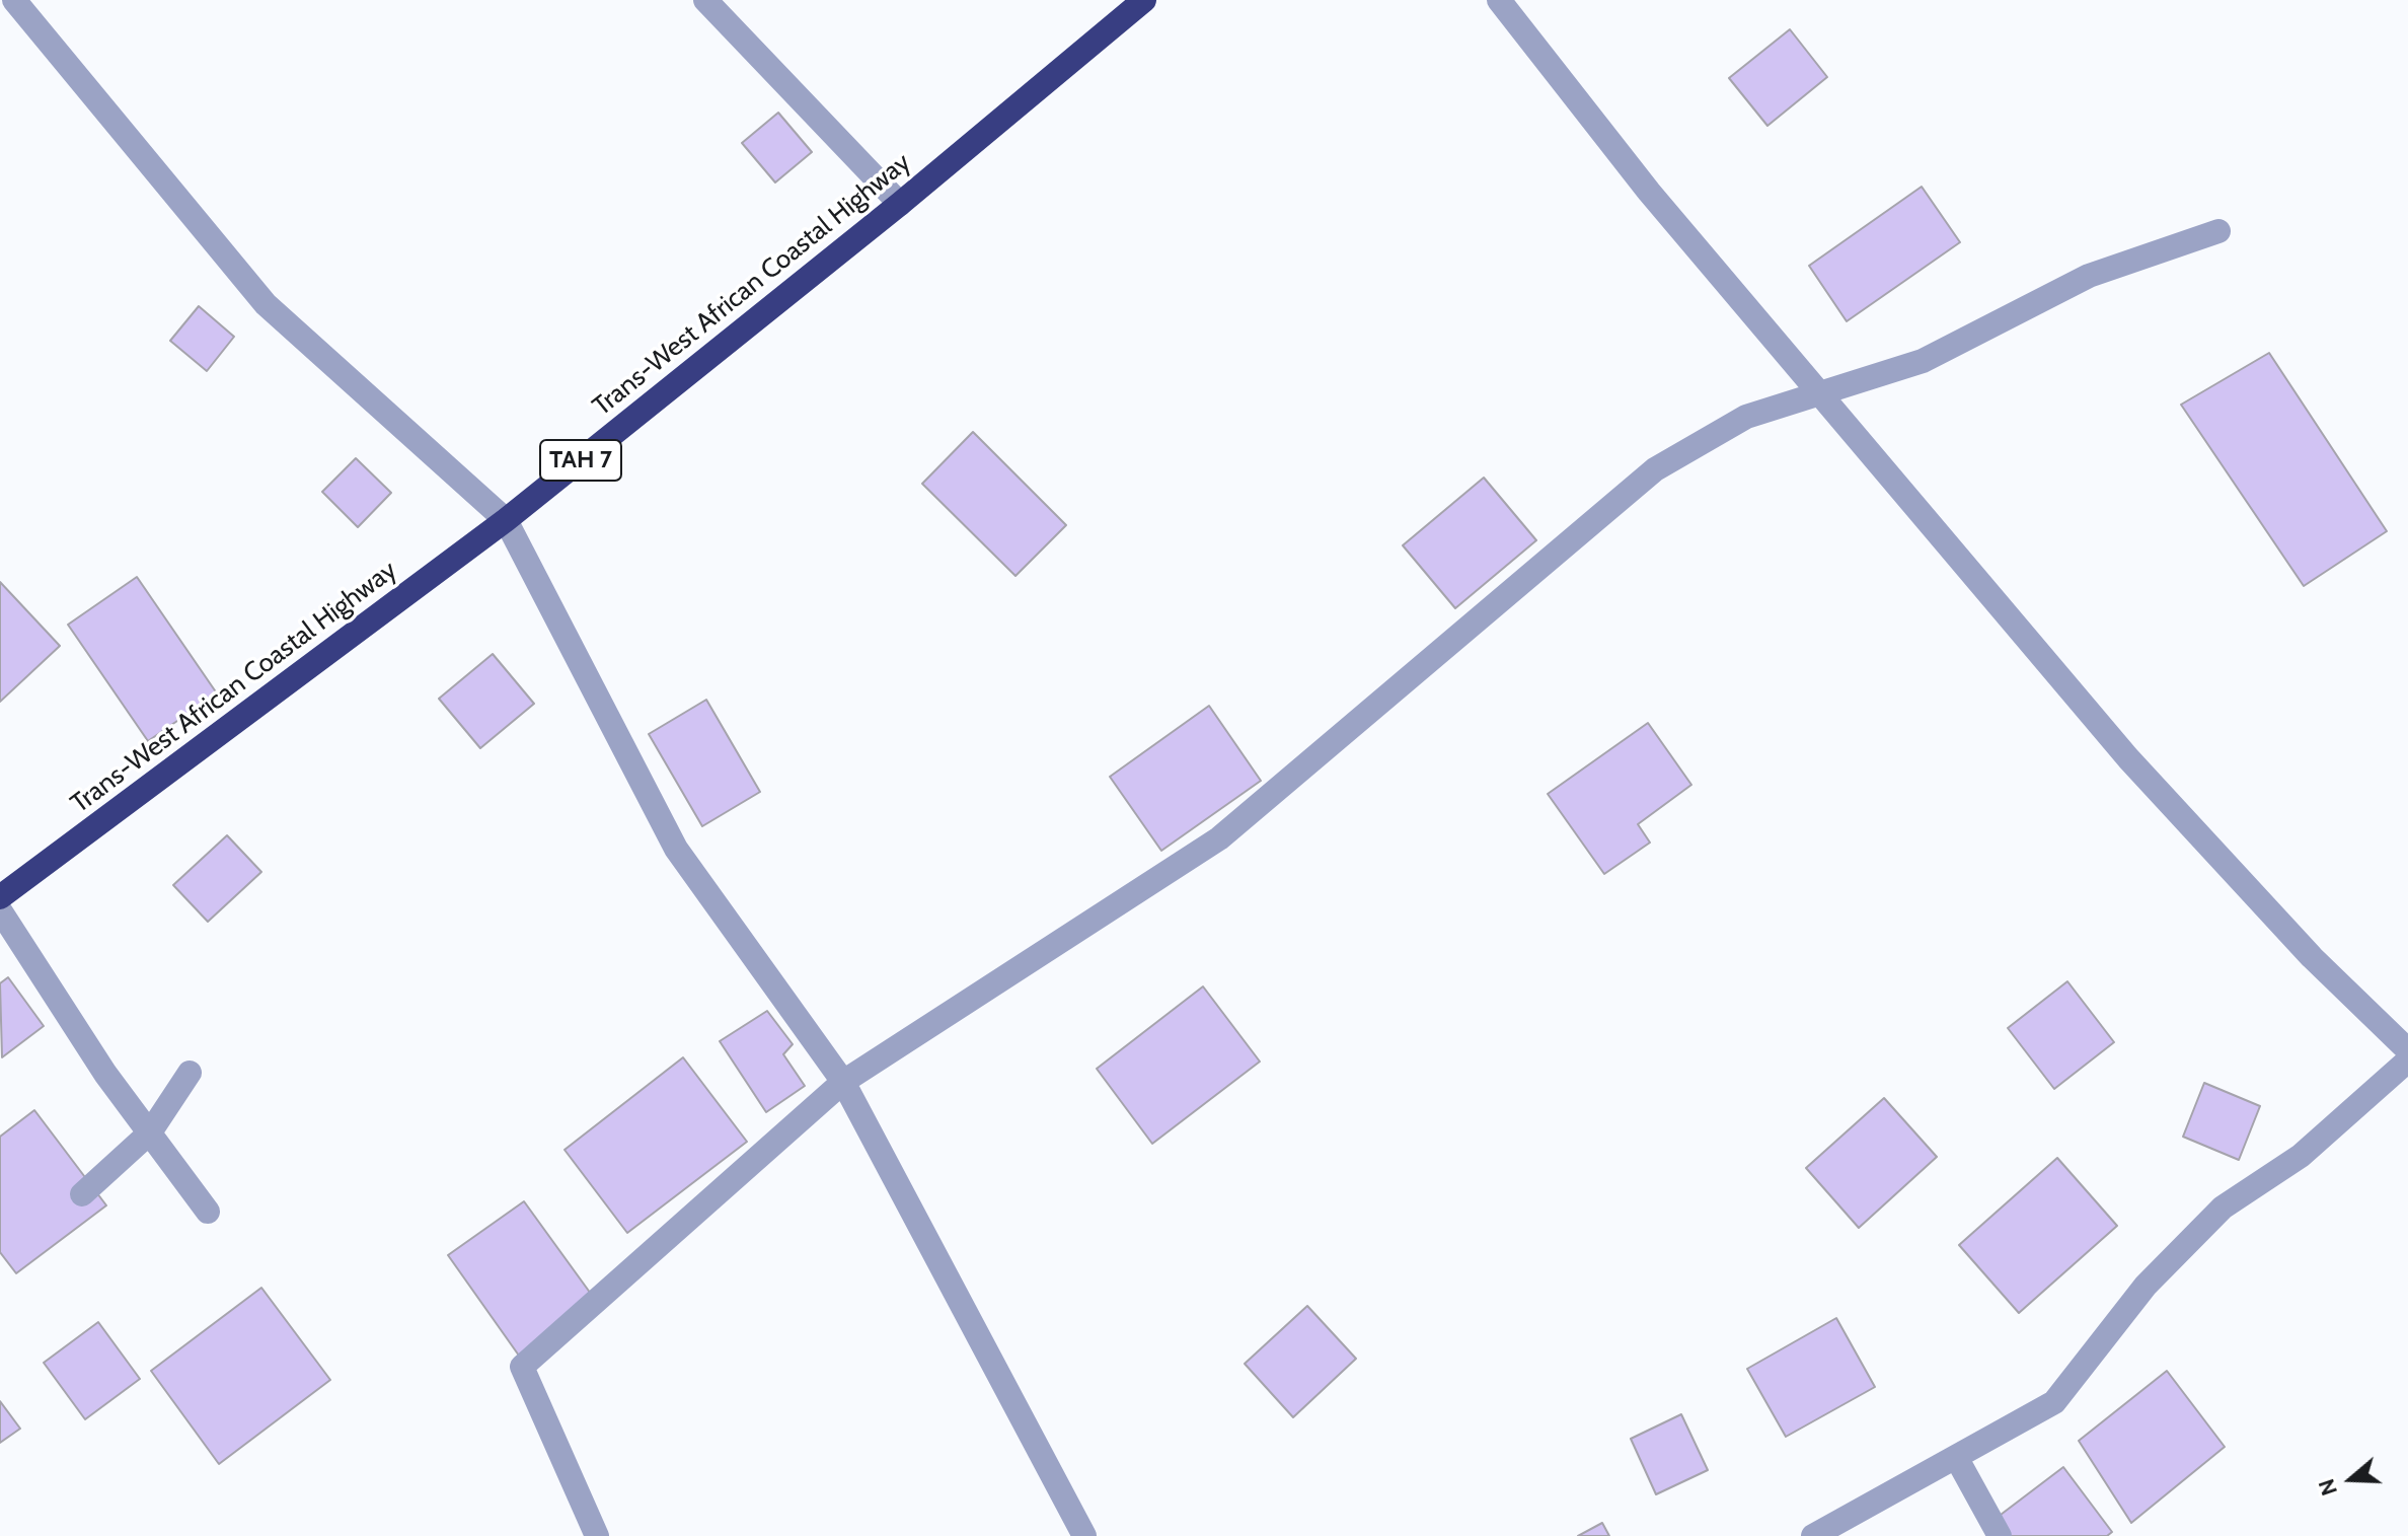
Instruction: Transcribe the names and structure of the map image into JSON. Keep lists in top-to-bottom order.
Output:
{
  "streets": {
    "highway": ["Trans-West African Coastal Highway", "TAH 7"]
  },
  "north": "left"
}
